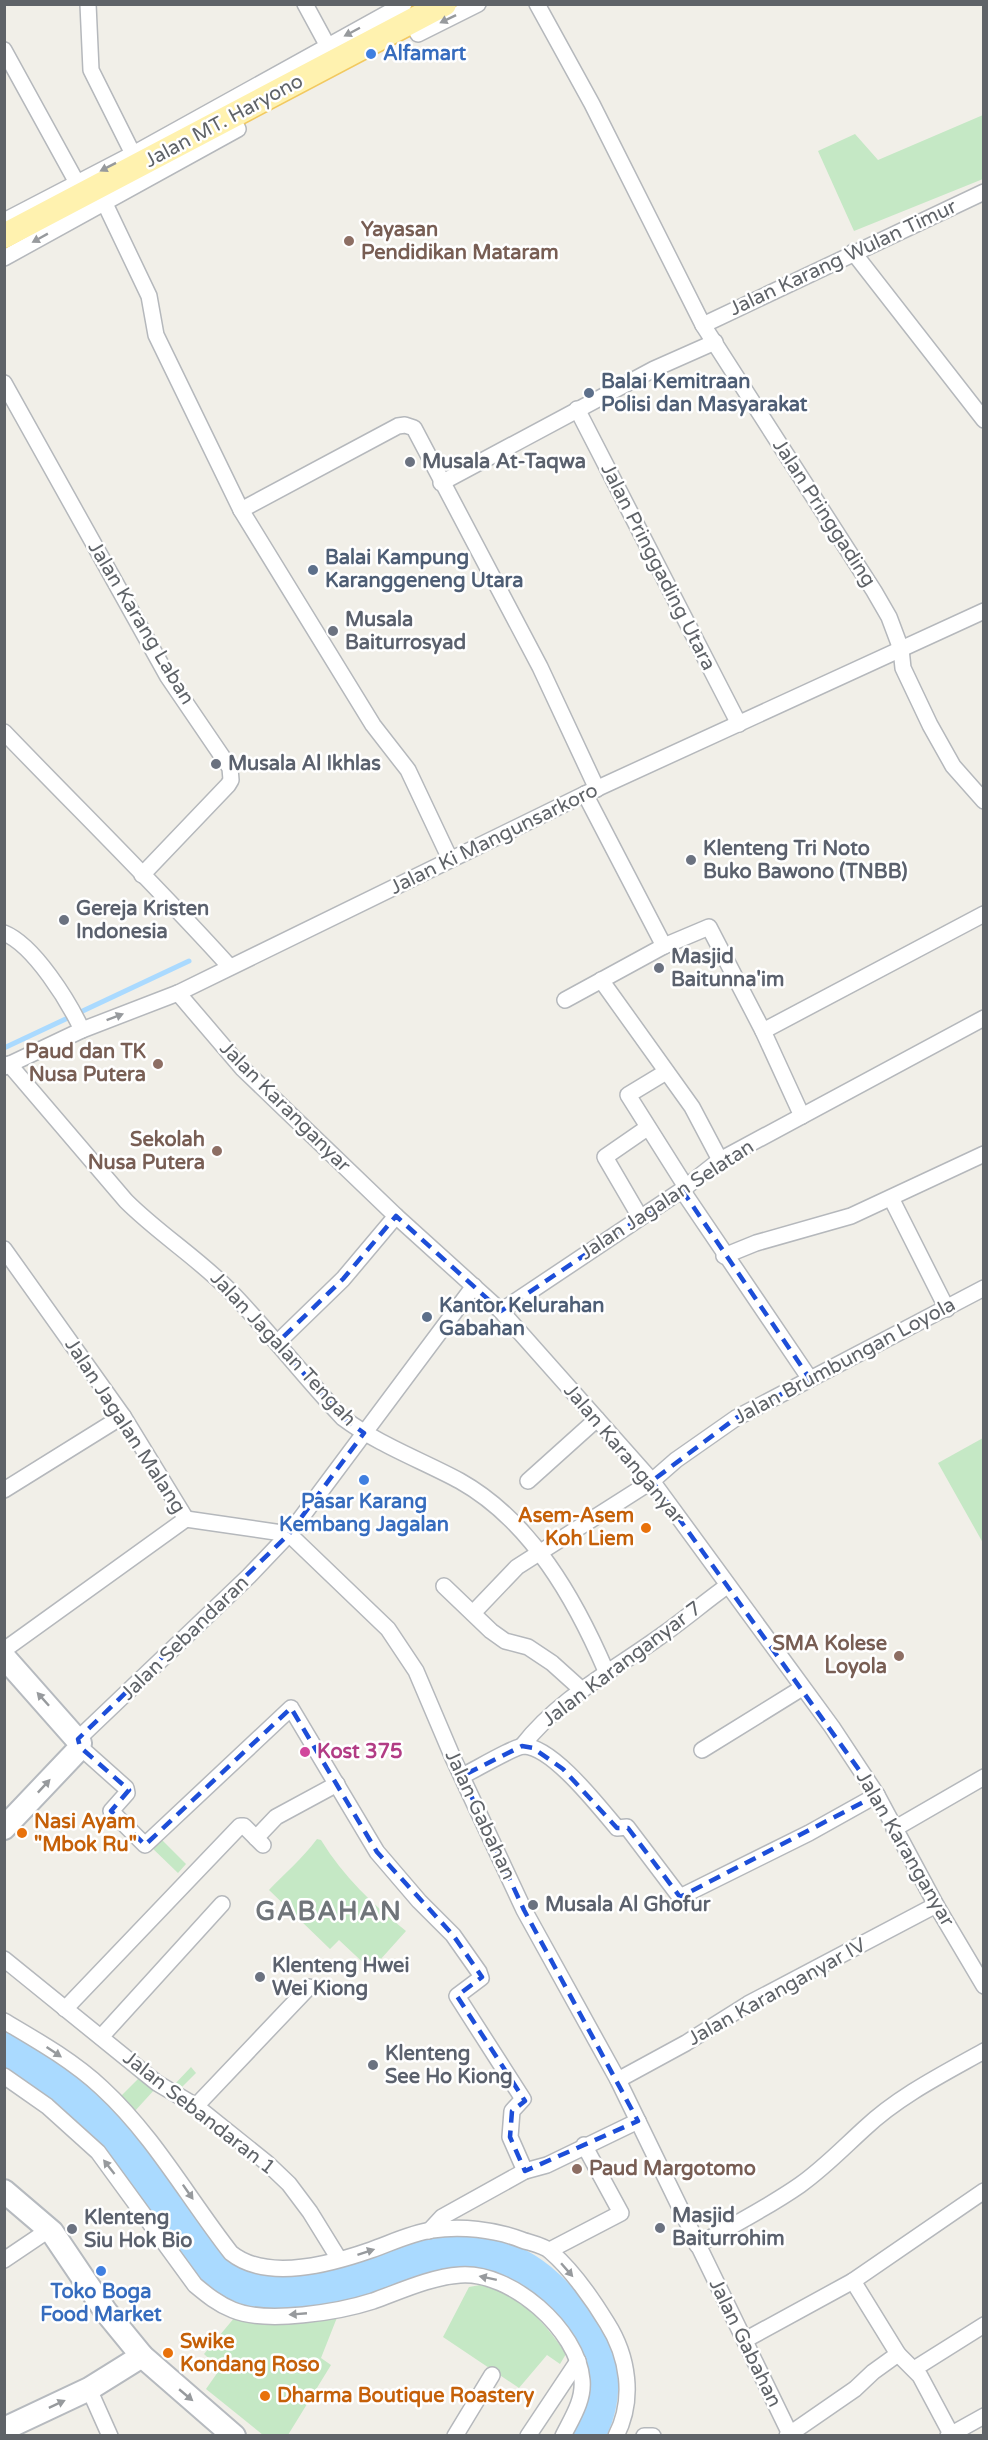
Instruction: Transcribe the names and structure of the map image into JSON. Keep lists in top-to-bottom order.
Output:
{
  "streets": {
    "main road": ["Jalan MT. Haryono"],
    "street": [
      "Jalan Karang Wulan Timur",
      "Jalan Pringgading",
      "Jalan Pringgading Utara",
      "Jalan Karang Laban",
      "Jalan Ki Mangunsarkoro",
      "Jalan Karanganyar",
      "Jalan Jagalan Selatan",
      "Jalan Jagalan Tengah",
      "Jalan Brumbungan Loyola",
      "Jalan Jagalan Malang",
      "Jalan Sebandaran",
      "Jalan Karanganyar 7",
      "Jalan Gabahan",
      "Jalan Karanganyar IV",
      "Jalan Sebandaran 1"
    ]
  },
  "crossings": [
    ["Jalan Karang Wulan Timur", "Jalan Pringgading"],
    ["Jalan Pringgading", "Jalan Ki Mangunsarkoro"],
    ["Jalan Pringgading Utara", "Jalan Ki Mangunsarkoro"],
    ["Jalan Ki Mangunsarkoro", "Jalan Karanganyar"],
    ["Jalan Ki Mangunsarkoro", "Jalan Jagalan Tengah"],
    ["Jalan Karanganyar", "Jalan Jagalan Selatan"],
    ["Jalan Karanganyar", "Jalan Brumbungan Loyola"],
    ["Jalan Karanganyar", "Jalan Sebandaran"],
    ["Jalan Karanganyar", "Jalan Karanganyar 7"],
    ["Jalan Karanganyar", "Jalan Karanganyar IV"],
    ["Jalan Jagalan Tengah", "Jalan Brumbungan Loyola"],
    ["Jalan Jagalan Tengah", "Jalan Sebandaran"],
    ["Jalan Jagalan Tengah", "Jalan Karanganyar 7"],
    ["Jalan Jagalan Malang", "Jalan Sebandaran"],
    ["Jalan Jagalan Malang", "Jalan Gabahan"],
    ["Jalan Sebandaran", "Jalan Gabahan"],
    ["Jalan Gabahan", "Jalan Karanganyar IV"]
  ],
  "districts": ["GABAHAN"],
  "places": [
    "Alfamart",
    "Yayasan Pendidikan Mataram",
    "Balai Kemitraan Polisi dan Masyarakat",
    "Musala At-Taqwa",
    "Balai Kampung Karanggeneng Utara",
    "Musala Baiturrosyad",
    "Musala Al Ikhlas",
    "Klenteng Tri Noto Buko Bawono (TNBB)",
    "Gereja Kristen Indonesia",
    "Masjid Baitunna'im",
    "Paud dan TK Nusa Putera",
    "Sekolah Nusa Putera",
    "Kantor Kelurahan Gabahan",
    "Pasar Karang Kembang Jagalan",
    "Asem-Asem Koh Liem",
    "SMA Kolese Loyola",
    "Kost 375",
    "Nasi Ayam \"Mbok Ru\"",
    "Musala Al Ghofur",
    "Klenteng Hwei Wei Kiong",
    "Klenteng See Ho Kiong",
    "Paud Margotomo",
    "Masjid Baiturrohim",
    "Klenteng Siu Hok Bio",
    "Toko Boga Food Market",
    "Swike Kondang Roso",
    "Dharma Boutique Roastery"
  ]
}
